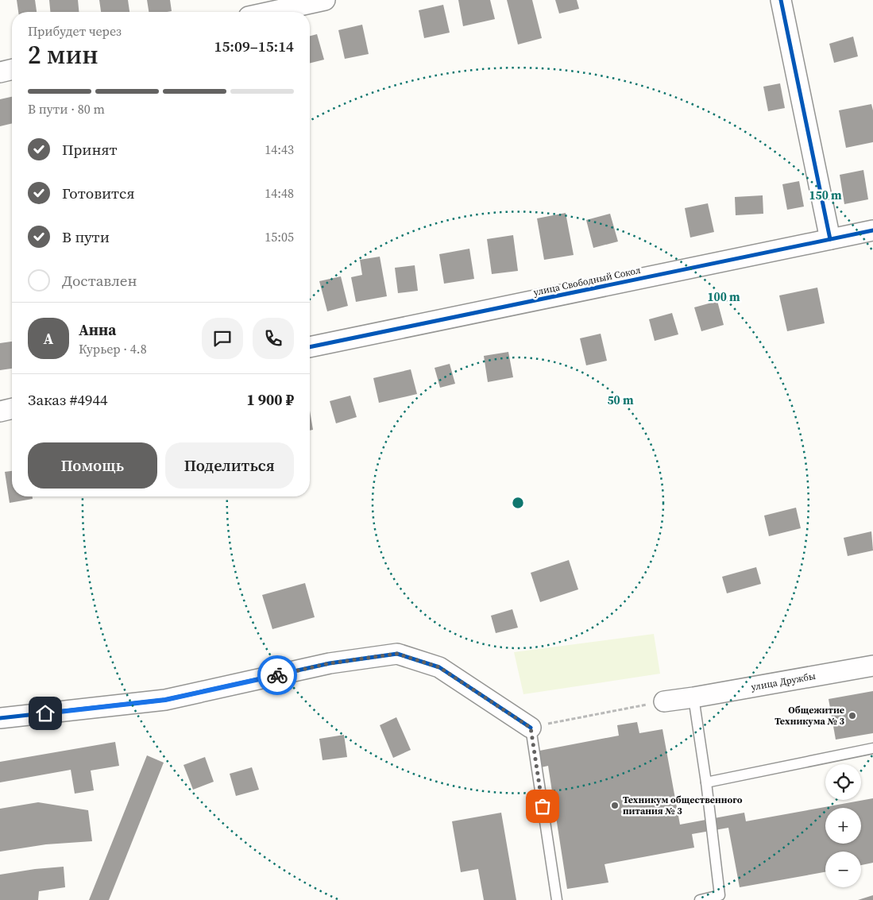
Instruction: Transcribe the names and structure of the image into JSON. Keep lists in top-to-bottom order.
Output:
{
  "streets": {
    "street": ["улица Свободный Сокол", "улица Дружбы"]
  },
  "places": ["Общежитие Техникума № 3", "Техникум общественного питания № 3"],
  "page": {
    "heading": ["2 мин", "Прибудет через", "15:09–15:14"],
    "panel": [
      "Анна",
      "Курьер · 4.8",
      "Заказ #4944",
      "1 900 ₽"
    ],
    "bar": "В пути · 80 m",
    "list": [
      ["Принят", "14:43"],
      ["Готовится", "14:48"],
      ["В пути", "15:05"],
      "Доставлен"
    ],
    "round": "А",
    "buttons": ["Помощь", "Поделиться"],
    "map_buttons": ["+", "−"]
  },
  "rings": ["150 m", "100 m", "50 m"]
}
